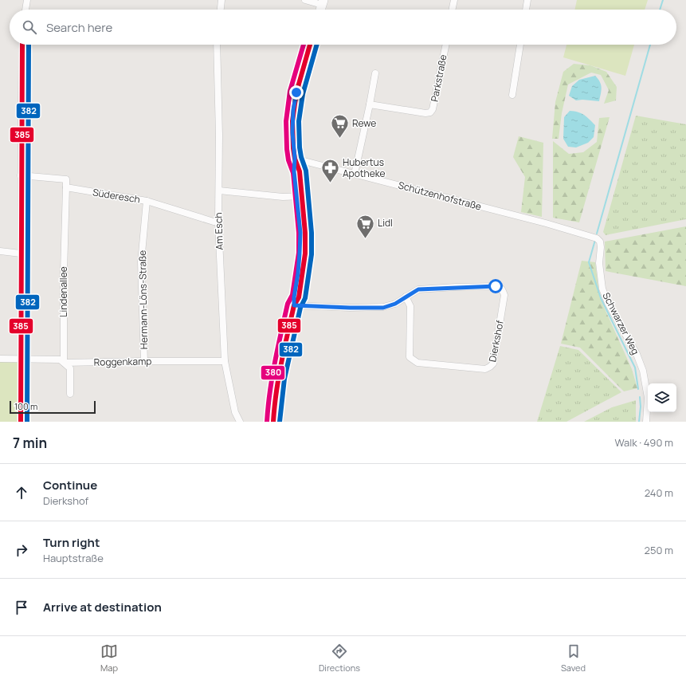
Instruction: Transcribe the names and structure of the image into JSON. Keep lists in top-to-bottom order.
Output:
{
  "streets": {
    "street": [
      "Parkstraße",
      "Süderesch",
      "Schützenhofstraße",
      "Am Esch",
      "Lindenallee",
      "Hermann-Löns-Straße",
      "Schwarzer Weg",
      "Dierkshof",
      "Roggenkamp"
    ]
  },
  "crossings": [
    ["Süderesch", "Am Esch"],
    ["Süderesch", "Lindenallee"],
    ["Süderesch", "Hermann-Löns-Straße"],
    ["Schützenhofstraße", "Schwarzer Weg"],
    ["Am Esch", "Roggenkamp"],
    ["Lindenallee", "Roggenkamp"],
    ["Hermann-Löns-Straße", "Roggenkamp"]
  ],
  "places": {
    "supermarket": ["Rewe", "Lidl"],
    "pharmacy": ["Hubertus Apotheke"]
  },
  "lines": ["transit line 385", "transit line 382", "transit line 380"],
  "scale_bar": "100 m",
  "page": {
    "search": "Search here",
    "scale": "100 m",
    "heading": ["7 min", "Walk · 490 m"],
    "list": [
      ["Continue", "Dierkshof", "240 m"],
      ["Turn right", "Hauptstraße", "250 m"],
      "Arrive at destination"
    ],
    "nav": ["Map", "Directions", "Saved"]
  }
}
